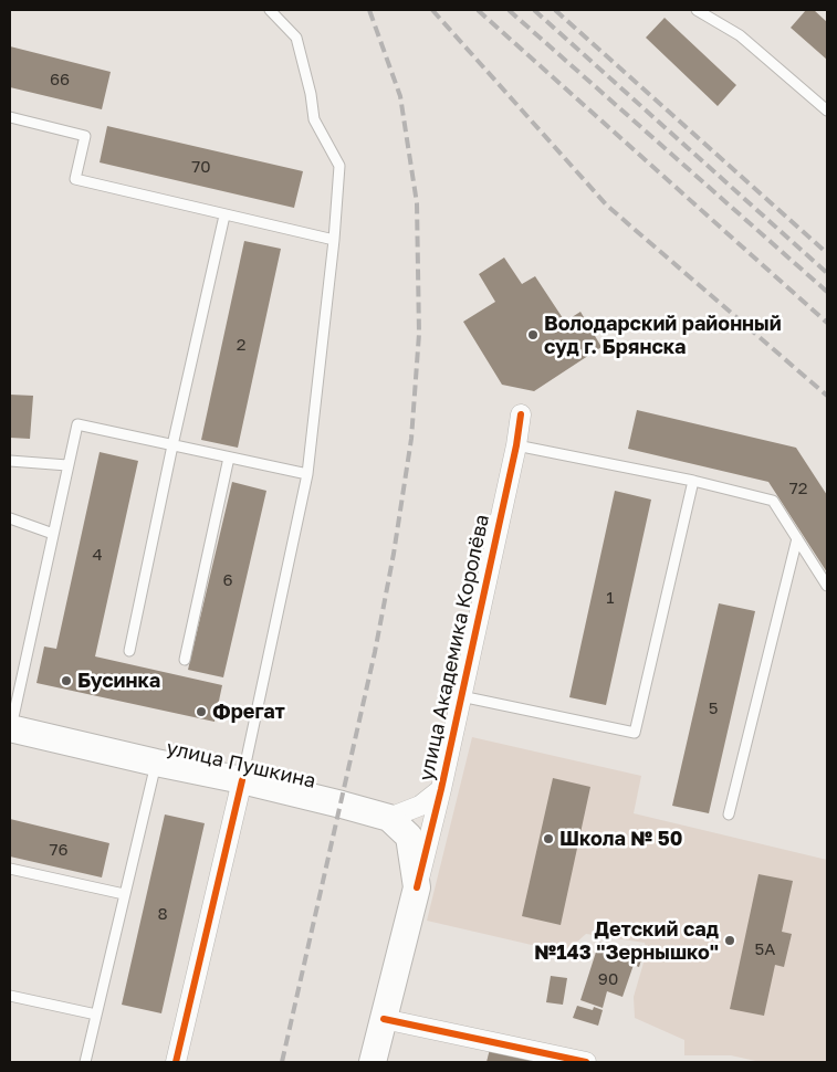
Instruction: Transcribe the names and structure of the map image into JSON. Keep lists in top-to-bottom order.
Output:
{
  "streets": {
    "main road": ["улица Академика Королёва", "улица Пушкина"]
  },
  "crossings": [
    ["улица Академика Королёва", "улица Пушкина"]
  ],
  "places": [
    "Володарский районный суд г. Брянска",
    "Бусинка",
    "Фрегат",
    "Школа № 50",
    "Детский сад №143 \"Зернышко\""
  ],
  "house_numbers": [
    "66",
    "70",
    "2",
    "72",
    "4",
    "6",
    "1",
    "5",
    "76",
    "8",
    "5А",
    "90"
  ]
}
